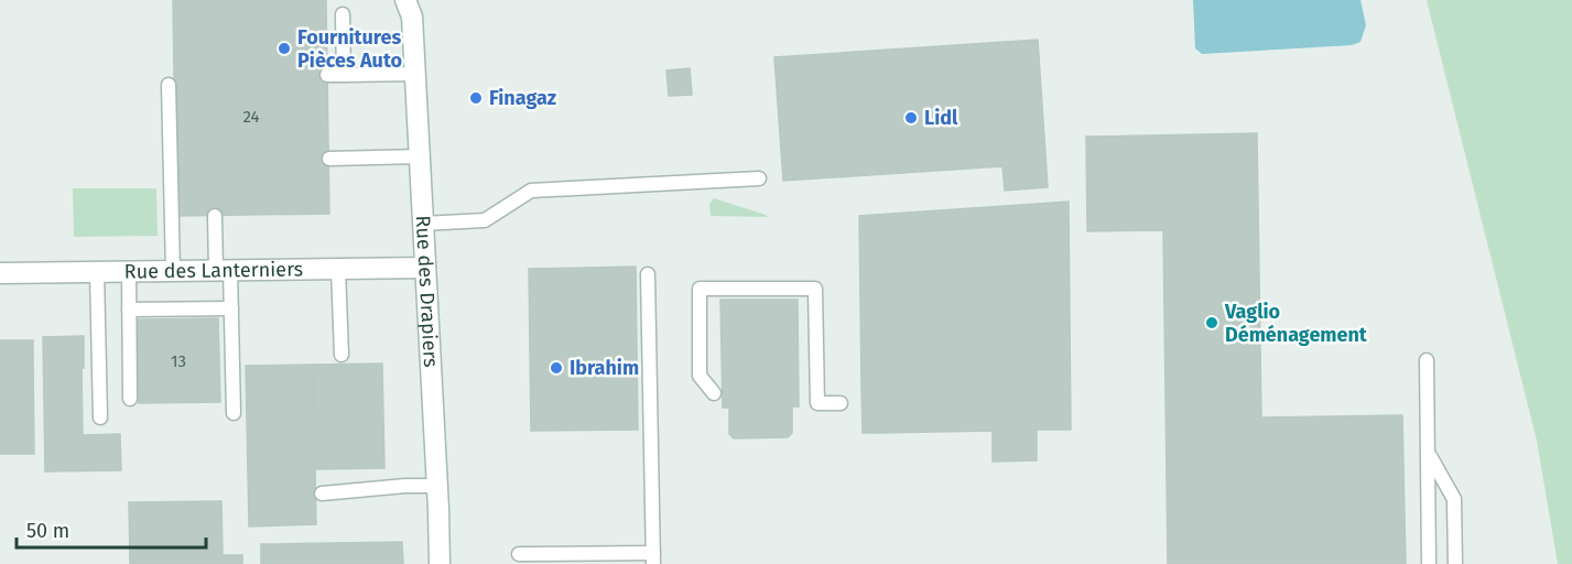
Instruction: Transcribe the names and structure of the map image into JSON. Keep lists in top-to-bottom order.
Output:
{
  "streets": {
    "street": ["Rue des Lanterniers", "Rue des Drapiers"]
  },
  "crossings": [
    ["Rue des Lanterniers", "Rue des Drapiers"]
  ],
  "places": [
    "Fournitures Pièces Auto",
    "Finagaz",
    "Lidl",
    "Vaglio Déménagement",
    "Ibrahim"
  ],
  "house_numbers": ["24", "13"],
  "scale_bar": "50 m"
}
